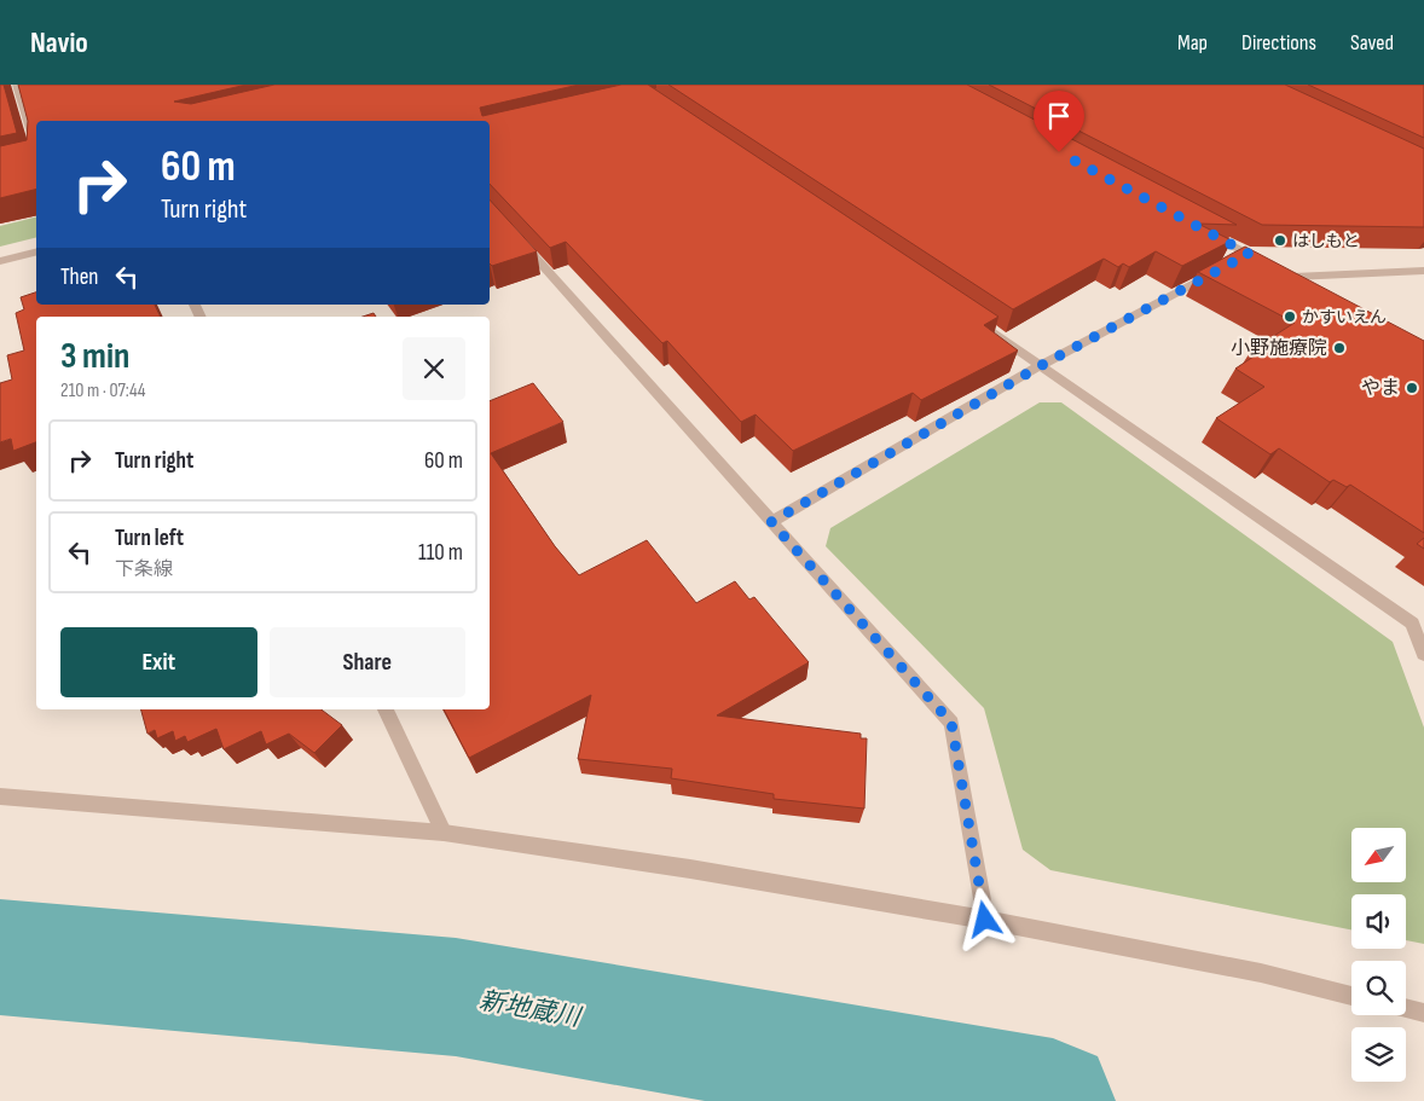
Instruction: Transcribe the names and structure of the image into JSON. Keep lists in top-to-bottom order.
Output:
{
  "water": ["新地蔵川"],
  "places": [
    "はしもと",
    "かすいえん",
    "小野施療院",
    "やま"
  ],
  "north": "bottom left",
  "page": {
    "header": "Navio",
    "nav": ["Map", "Directions", "Saved"],
    "turn": ["60 m", "Turn right"],
    "then": "Then",
    "heading": ["3 min", "210 m · 07:44"],
    "list": [
      {
        "name": "Turn right",
        "value": "60 m"
      },
      {
        "name": "Turn left",
        "note": "下条線",
        "value": "110 m"
      }
    ],
    "buttons": ["Exit", "Share"]
  }
}
